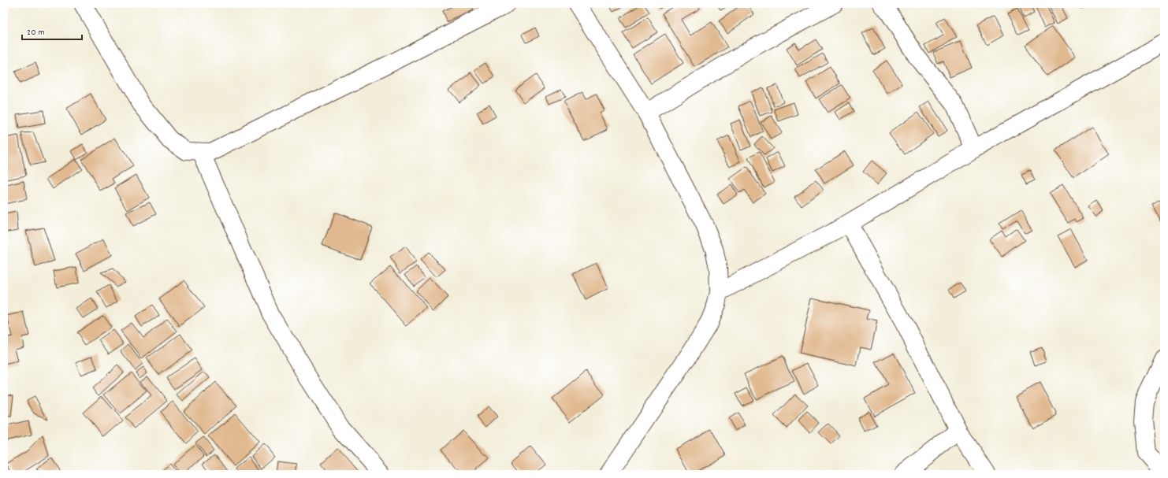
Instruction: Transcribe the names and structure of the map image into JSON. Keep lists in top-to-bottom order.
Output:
{
  "scale_bar": "20 m"
}
